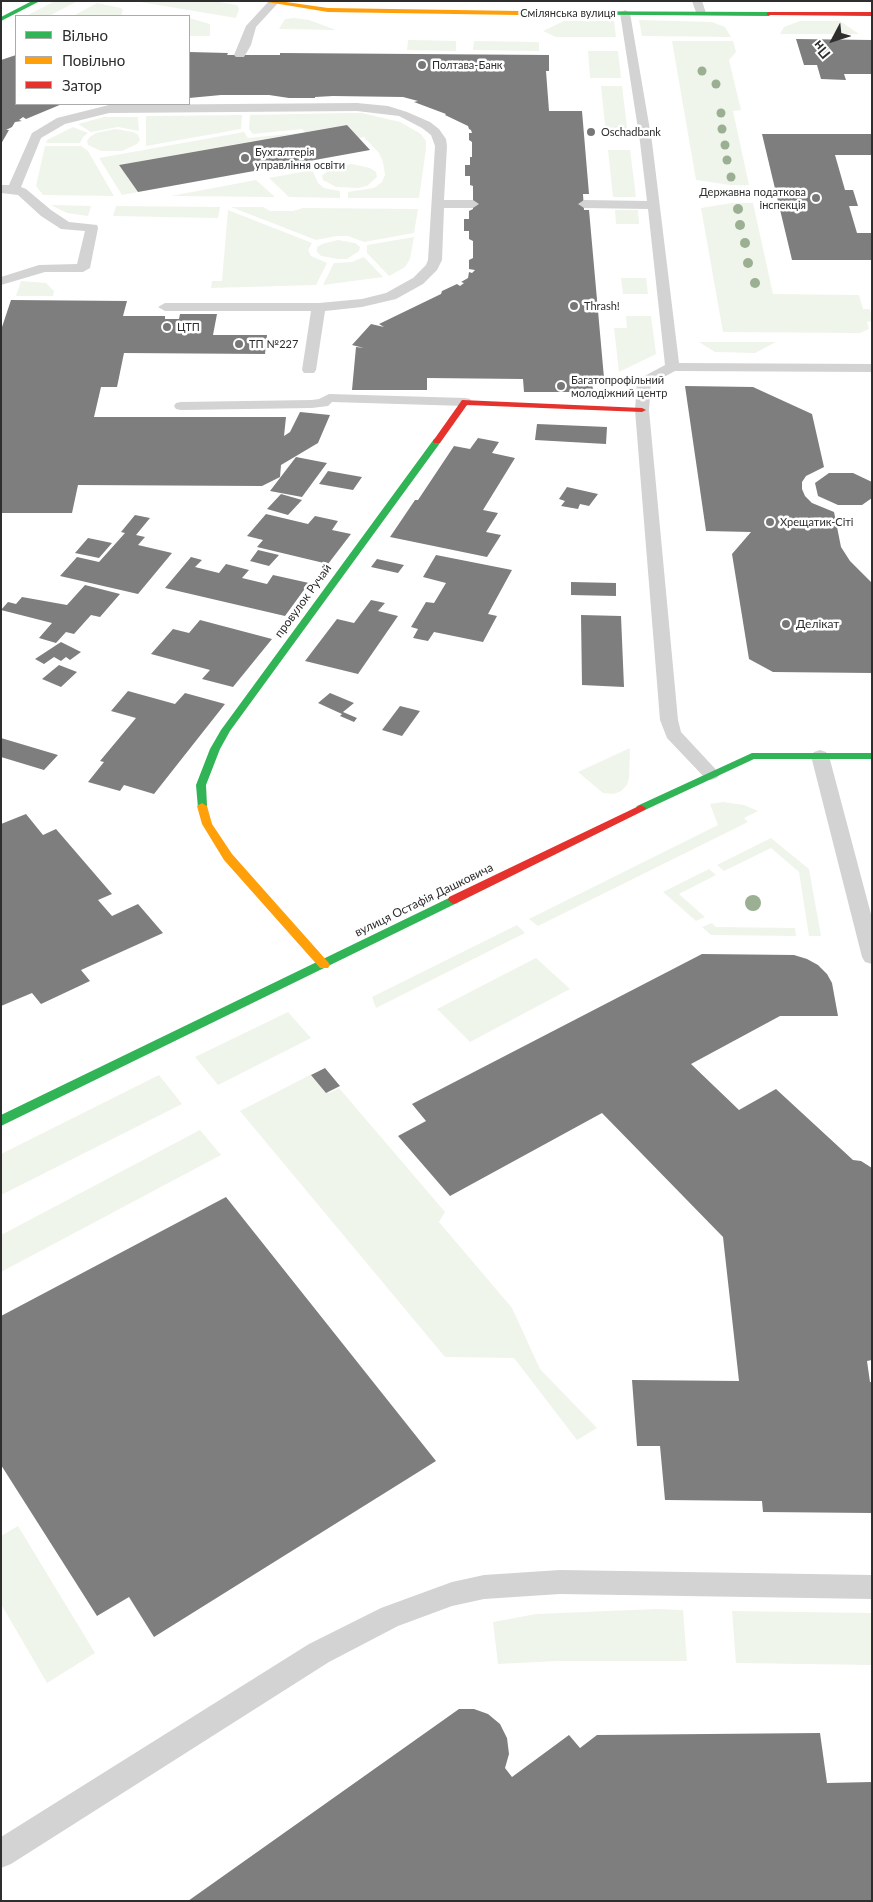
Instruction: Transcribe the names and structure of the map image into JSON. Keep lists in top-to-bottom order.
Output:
{
  "streets": {
    "street": ["Смілянська вулиця", "провулок Ручай", "вулиця Остафія Дашковича"]
  },
  "crossings": [
    ["провулок Ручай", "вулиця Остафія Дашковича"]
  ],
  "places": [
    "Полтава-Банк",
    "Oschadbank",
    "Бухгалтерія управління освіти",
    "Державна податкова інспекція",
    "Thrash!",
    "ЦТП",
    "ТП №227",
    "Багатопрофільний молодіжний центр",
    "Хрещатик-Сіті",
    "Делікат"
  ],
  "legend": ["Вільно", "Повільно", "Затор"],
  "north": "bottom left"
}
